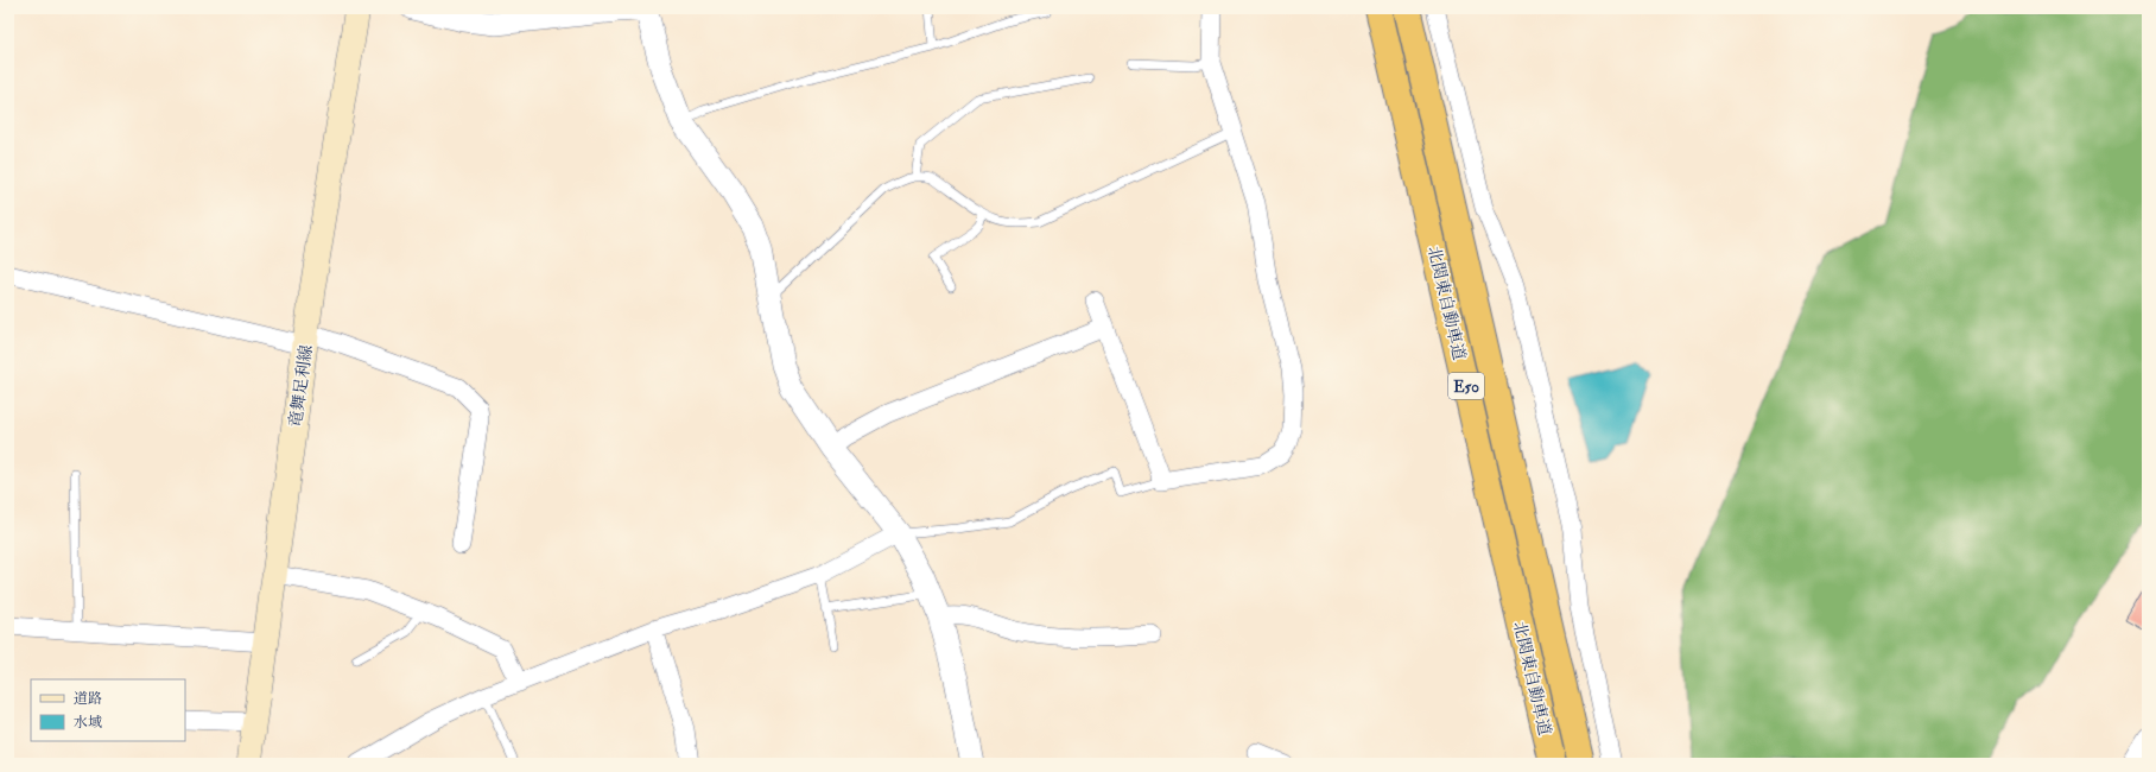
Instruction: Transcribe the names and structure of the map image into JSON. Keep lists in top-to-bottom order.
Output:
{
  "streets": {
    "highway": ["北関東自動車道", "E50"],
    "main road": ["竜舞足利線"]
  },
  "legend": ["道路", "水域"]
}
